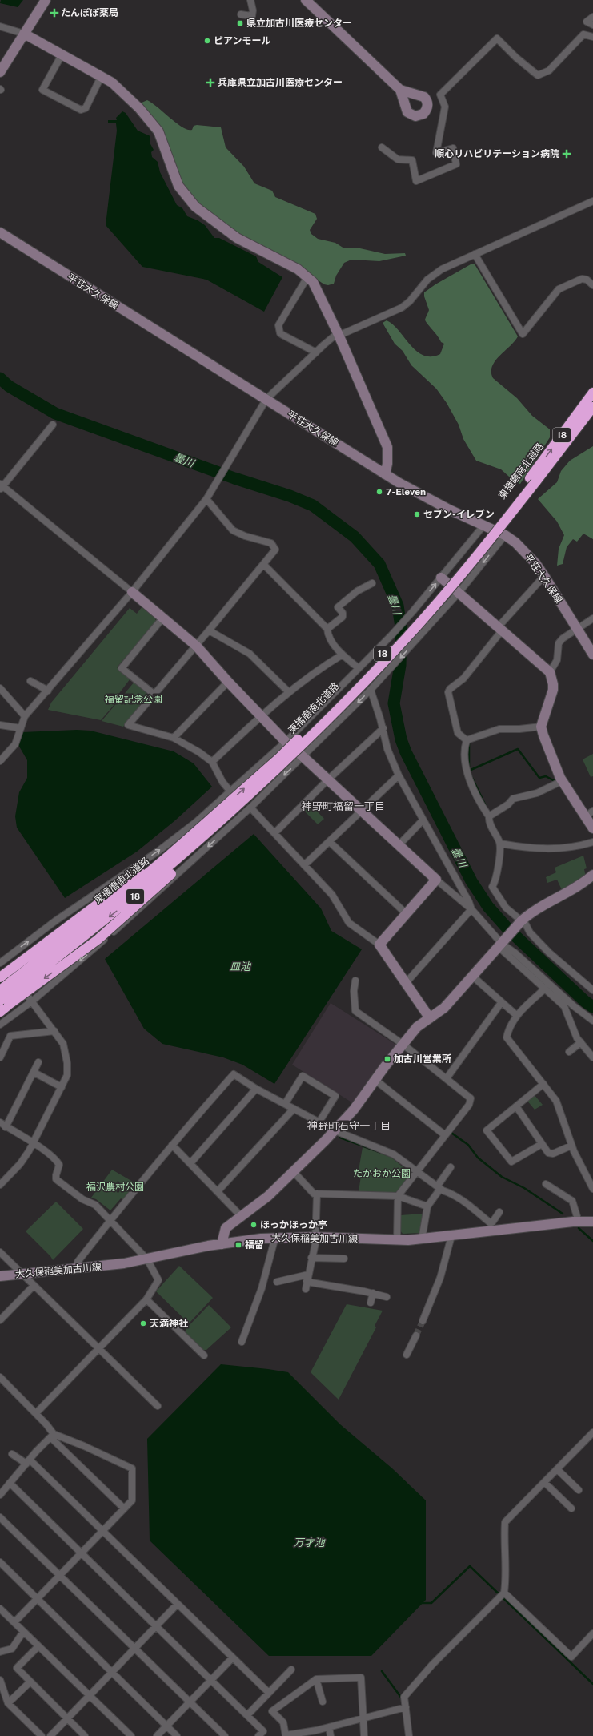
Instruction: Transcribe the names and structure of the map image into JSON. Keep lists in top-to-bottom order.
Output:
{
  "streets": {
    "highway": ["18", "東播磨南北道路"],
    "street": ["平荘大久保線", "大久保稲美加古川線"]
  },
  "crossings": [
    ["18", "東播磨南北道路"]
  ],
  "districts": ["神野町福留一丁目", "神野町石守一丁目"],
  "water": ["曇川", "皿池", "万才池"],
  "parks": ["福留記念公園", "たかおか公園", "福沢農村公園"],
  "places": {
    "health": ["たんぽぽ薬局", "兵庫県立加古川医療センター", "順心リハビリテーション病院"],
    "transit": ["県立加古川医療センター", "加古川営業所", "福留"],
    "other": [
      "ビアンモール",
      "7-Eleven",
      "セブン-イレブン",
      "ほっかほっか亭",
      "天満神社"
    ]
  }
}
